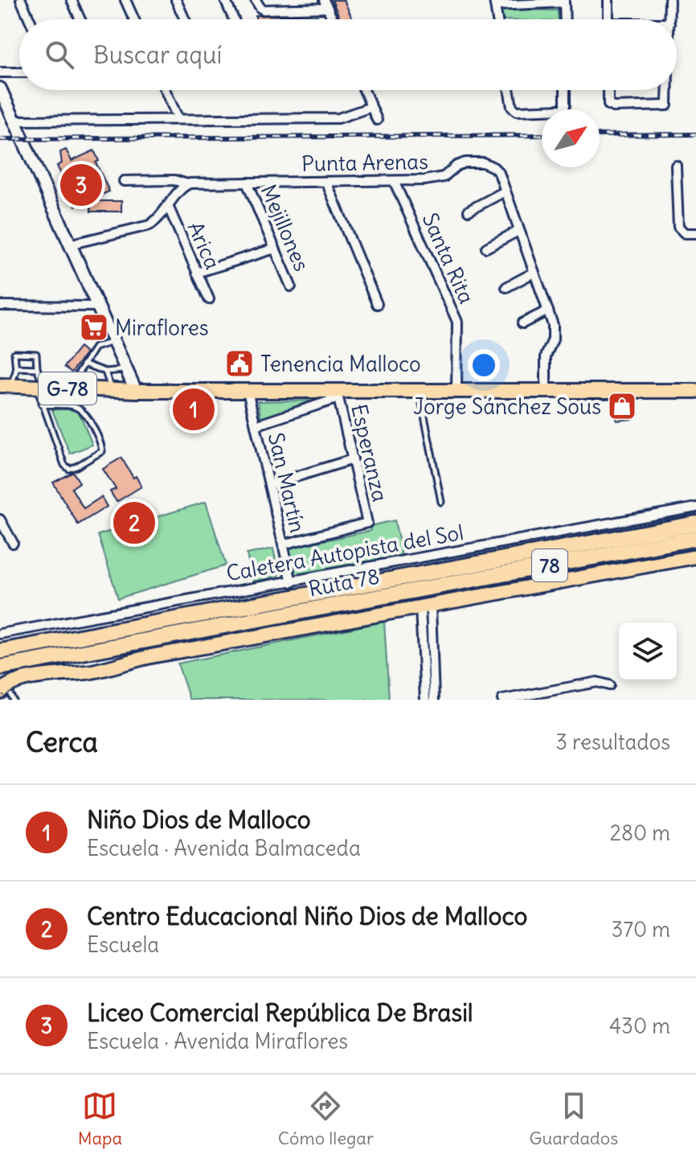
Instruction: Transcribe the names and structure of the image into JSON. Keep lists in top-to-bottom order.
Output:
{
  "streets": {
    "highway": ["78", "Ruta 78"],
    "main road": ["G-78"],
    "street": [
      "Punta Arenas",
      "Mejillones",
      "Arica",
      "Santa Rita",
      "Esperanza",
      "San Martín",
      "Caletera Autopista del Sol"
    ]
  },
  "crossings": [
    ["Punta Arenas", "Mejillones"],
    ["Punta Arenas", "Santa Rita"],
    ["Punta Arenas", "G-78"],
    ["Santa Rita", "G-78"],
    ["G-78", "Esperanza"],
    ["G-78", "San Martín"],
    ["Esperanza", "San Martín"],
    ["San Martín", "Caletera Autopista del Sol"]
  ],
  "places": {
    "supermarket": ["Miraflores"],
    "public building": ["Tenencia Malloco"],
    "shop": ["Jorge Sánchez Sous"]
  },
  "north": "top right",
  "page": {
    "search": "Buscar aquí",
    "pins": ["3", "1", "2"],
    "heading": ["Cerca", "3 resultados"],
    "list": [
      {
        "mark": "1",
        "name": "Niño Dios de Malloco",
        "note": "Escuela · Avenida Balmaceda",
        "value": "280 m"
      },
      {
        "mark": "2",
        "name": "Centro Educacional Niño Dios de Malloco",
        "note": "Escuela",
        "value": "370 m"
      },
      {
        "mark": "3",
        "name": "Liceo Comercial República De Brasil",
        "note": "Escuela · Avenida Miraflores",
        "value": "430 m"
      }
    ],
    "nav": ["Mapa", "Cómo llegar", "Guardados"]
  }
}
